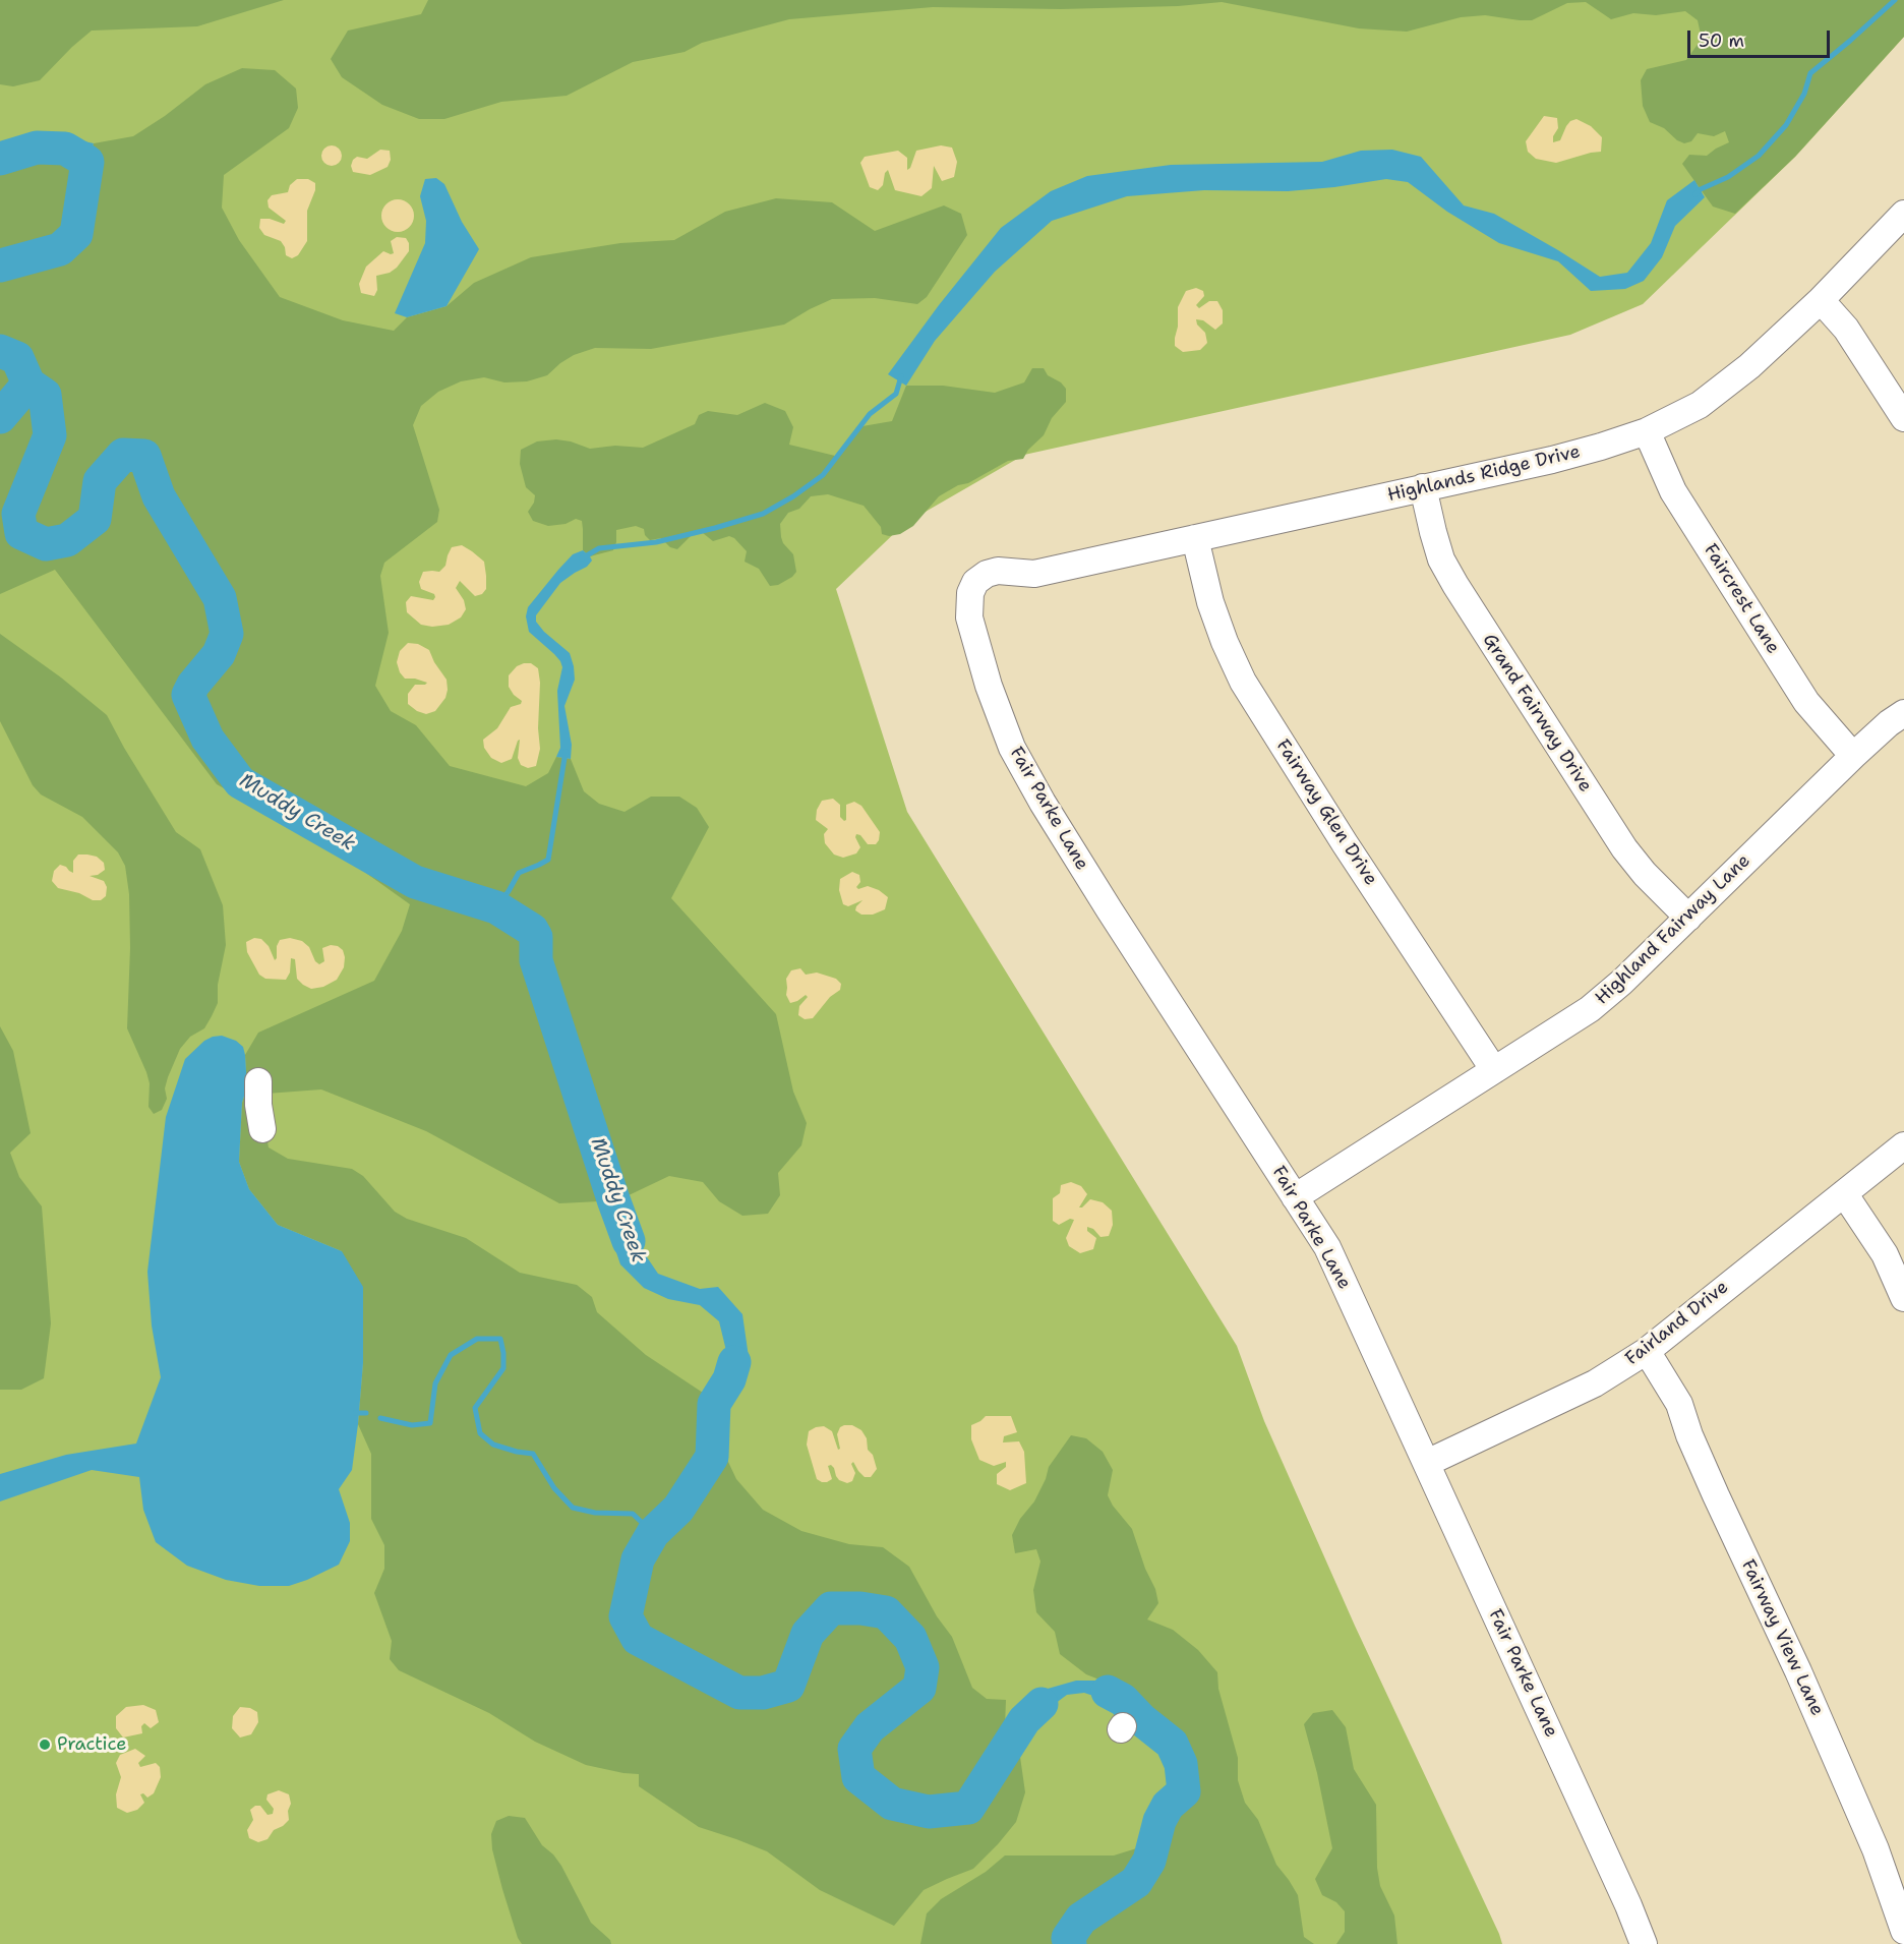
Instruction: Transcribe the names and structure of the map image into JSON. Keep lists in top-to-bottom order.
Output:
{
  "streets": {
    "street": [
      "Highlands Ridge Drive",
      "Faircrest Lane",
      "Grand Fairway Drive",
      "Fair Parke Lane",
      "Fairway Glen Drive",
      "Highland Fairway Lane",
      "Fairland Drive",
      "Fairway View Lane"
    ]
  },
  "crossings": [
    ["Highlands Ridge Drive", "Faircrest Lane"],
    ["Highlands Ridge Drive", "Grand Fairway Drive"],
    ["Highlands Ridge Drive", "Fair Parke Lane"],
    ["Highlands Ridge Drive", "Fairway Glen Drive"],
    ["Faircrest Lane", "Highland Fairway Lane"],
    ["Grand Fairway Drive", "Highland Fairway Lane"],
    ["Fair Parke Lane", "Highland Fairway Lane"],
    ["Fair Parke Lane", "Fairland Drive"],
    ["Fairway Glen Drive", "Highland Fairway Lane"],
    ["Fairland Drive", "Fairway View Lane"]
  ],
  "water": ["Muddy Creek"],
  "places": ["Practice"],
  "scale_bar": "50 m"
}
